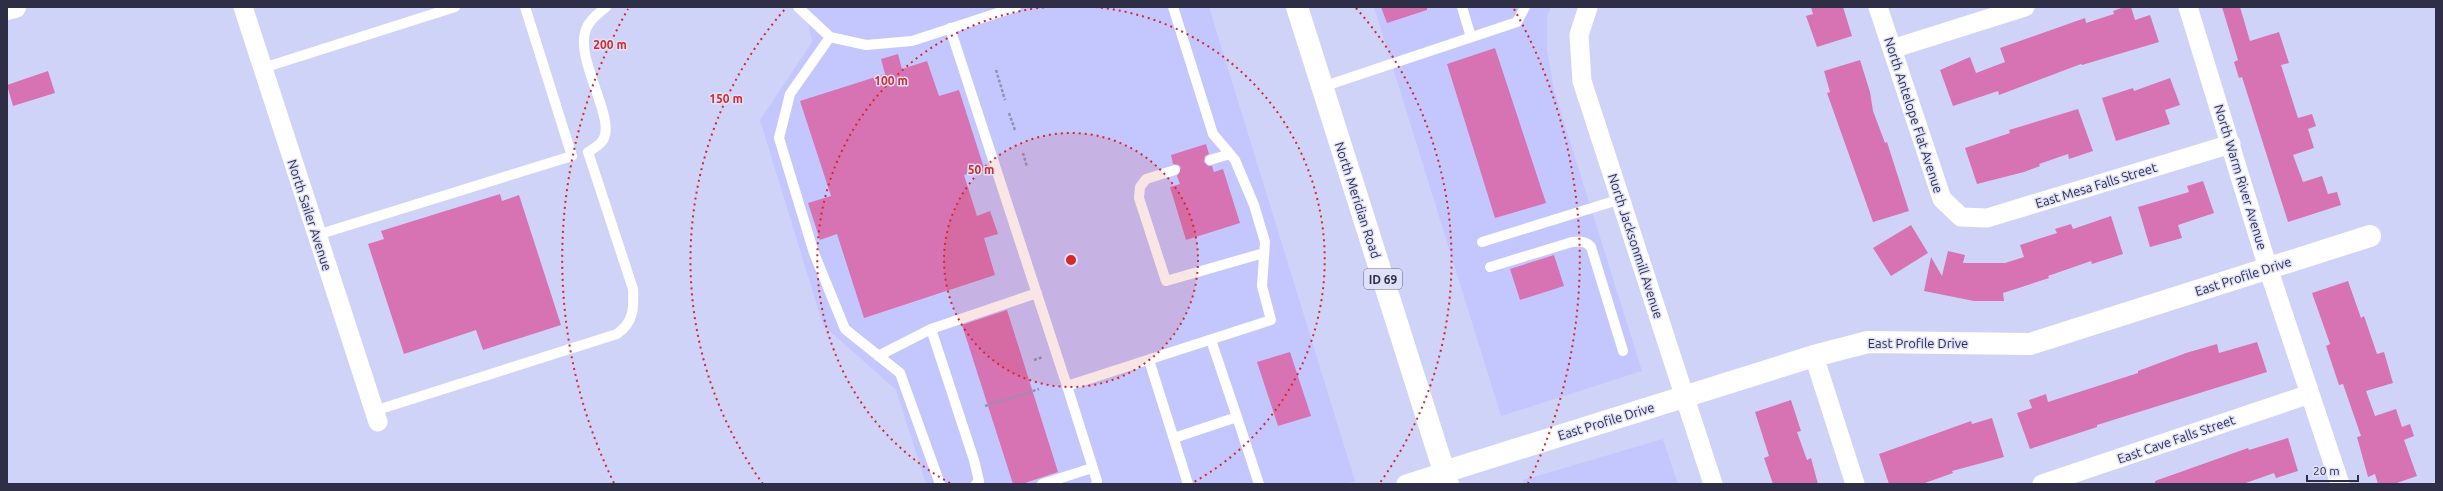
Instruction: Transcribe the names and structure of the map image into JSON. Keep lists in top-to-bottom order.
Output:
{
  "streets": {
    "street": [
      "North Antelope Flat Avenue",
      "North Warm River Avenue",
      "East Mesa Falls Street",
      "North Meridian Road",
      "North Sailer Avenue",
      "North Jacksonmill Avenue",
      "East Profile Drive",
      "ID 69",
      "East Cave Falls Street"
    ]
  },
  "crossings": [
    ["North Antelope Flat Avenue", "East Mesa Falls Street"],
    ["North Warm River Avenue", "East Mesa Falls Street"],
    ["North Warm River Avenue", "East Profile Drive"],
    ["North Warm River Avenue", "East Cave Falls Street"],
    ["North Meridian Road", "East Profile Drive"],
    ["North Jacksonmill Avenue", "East Profile Drive"]
  ],
  "scale_bar": "20 m",
  "rings": [
    "200 m",
    "100 m",
    "150 m",
    "50 m"
  ]
}
